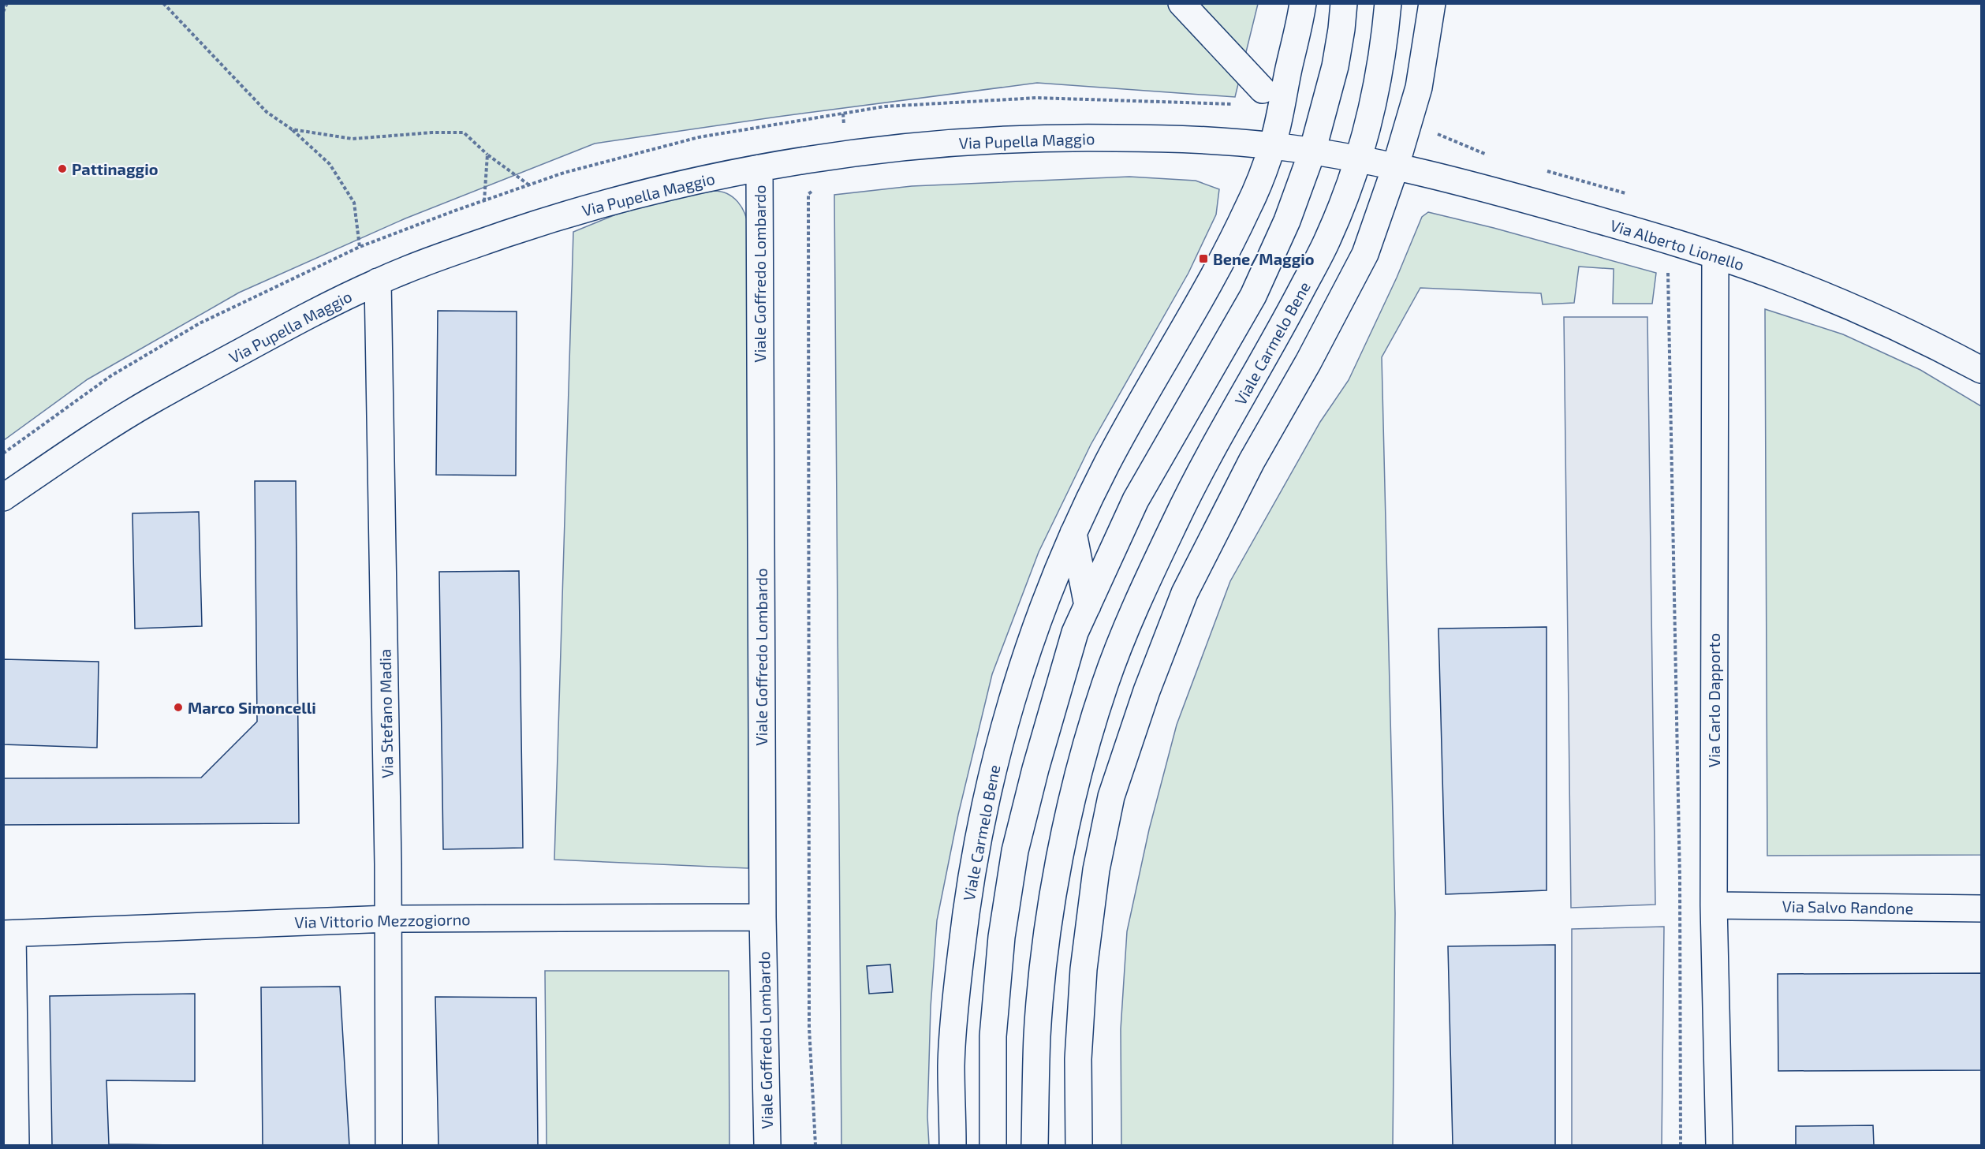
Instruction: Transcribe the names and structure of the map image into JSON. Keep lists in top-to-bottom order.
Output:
{
  "streets": {
    "street": [
      "Via Pupella Maggio",
      "Via Alberto Lionello",
      "Viale Goffredo Lombardo",
      "Viale Carmelo Bene",
      "Via Carlo Dapporto",
      "Via Stefano Madia",
      "Via Salvo Randone",
      "Via Vittorio Mezzogiorno"
    ]
  },
  "crossings": [
    ["Via Pupella Maggio", "Via Alberto Lionello"],
    ["Via Pupella Maggio", "Viale Goffredo Lombardo"],
    ["Via Pupella Maggio", "Viale Carmelo Bene"],
    ["Via Pupella Maggio", "Via Stefano Madia"],
    ["Via Alberto Lionello", "Viale Carmelo Bene"],
    ["Via Alberto Lionello", "Via Carlo Dapporto"],
    ["Viale Goffredo Lombardo", "Via Vittorio Mezzogiorno"],
    ["Via Carlo Dapporto", "Via Salvo Randone"],
    ["Via Stefano Madia", "Via Vittorio Mezzogiorno"]
  ],
  "places": {
    "other": ["Pattinaggio", "Marco Simoncelli"],
    "transit": ["Bene/Maggio"]
  }
}
